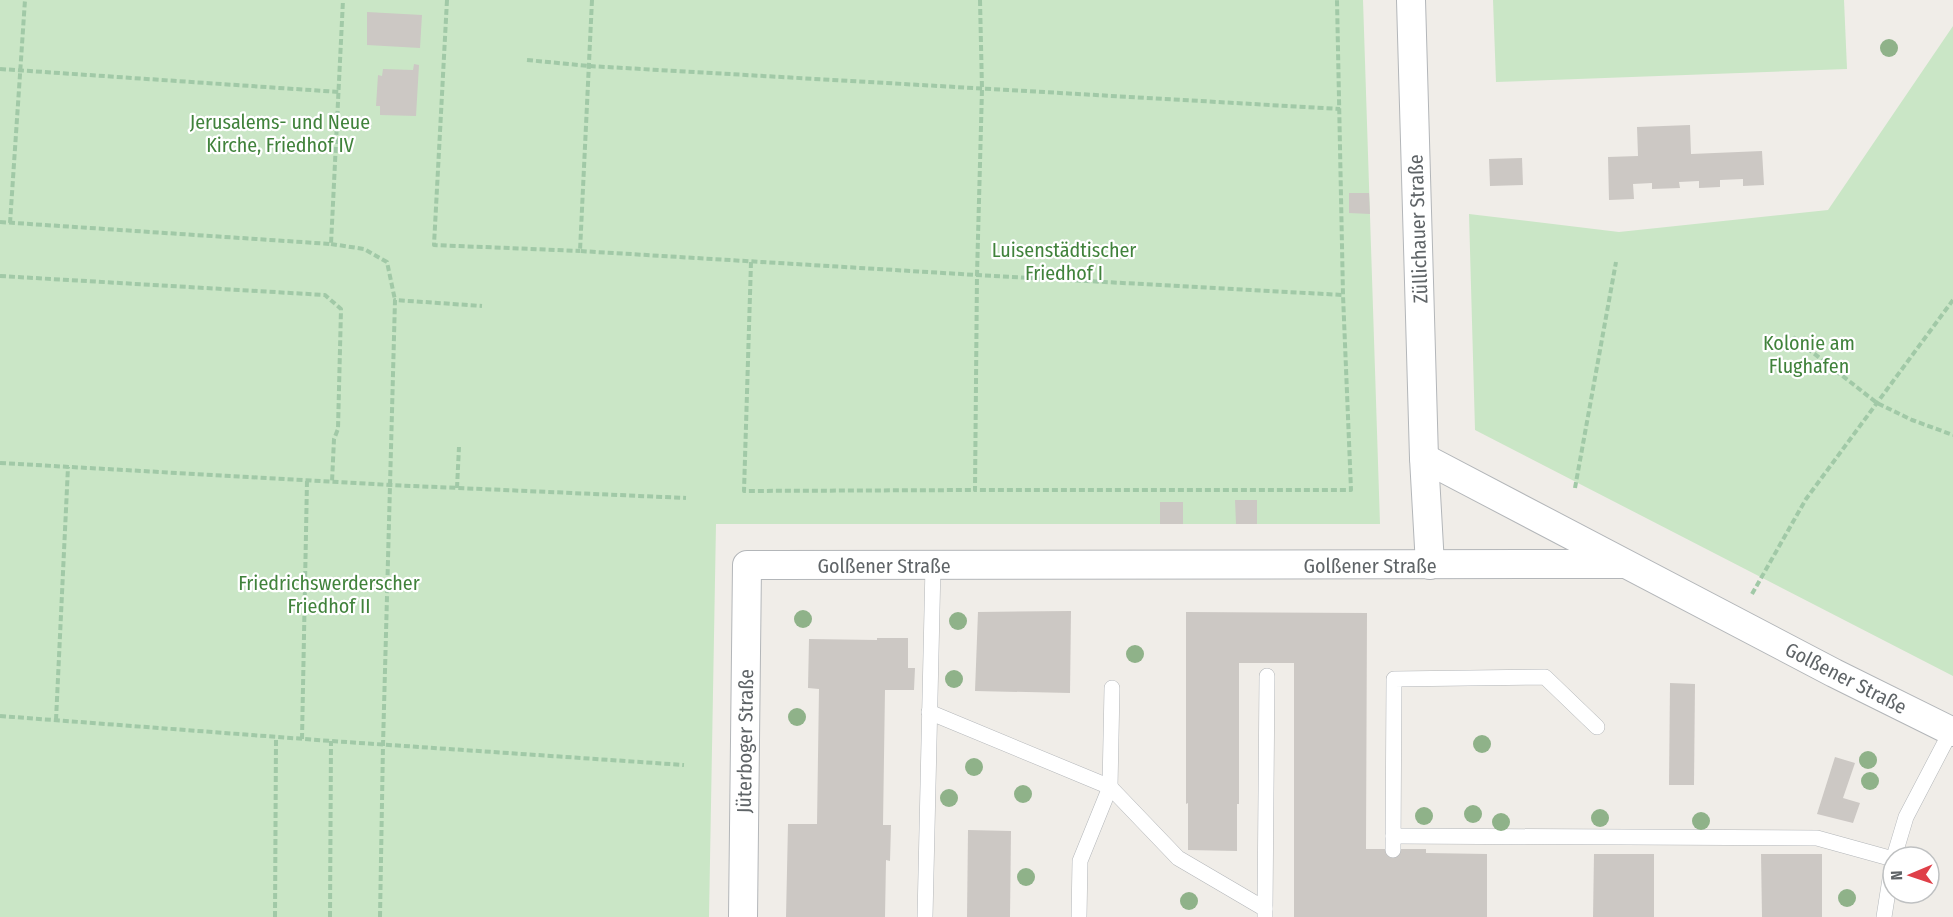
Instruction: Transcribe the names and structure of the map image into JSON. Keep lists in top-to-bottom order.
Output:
{
  "streets": {
    "street": ["Züllichauer Straße", "Golßener Straße", "Jüterboger Straße"]
  },
  "crossings": [
    ["Züllichauer Straße", "Golßener Straße"],
    ["Golßener Straße", "Jüterboger Straße"]
  ],
  "parks": [
    "Jerusalems- und Neue Kirche, Friedhof IV",
    "Luisenstädtischer Friedhof I",
    "Kolonie am Flughafen",
    "Friedrichswerderscher Friedhof II"
  ],
  "north": "left"
}
